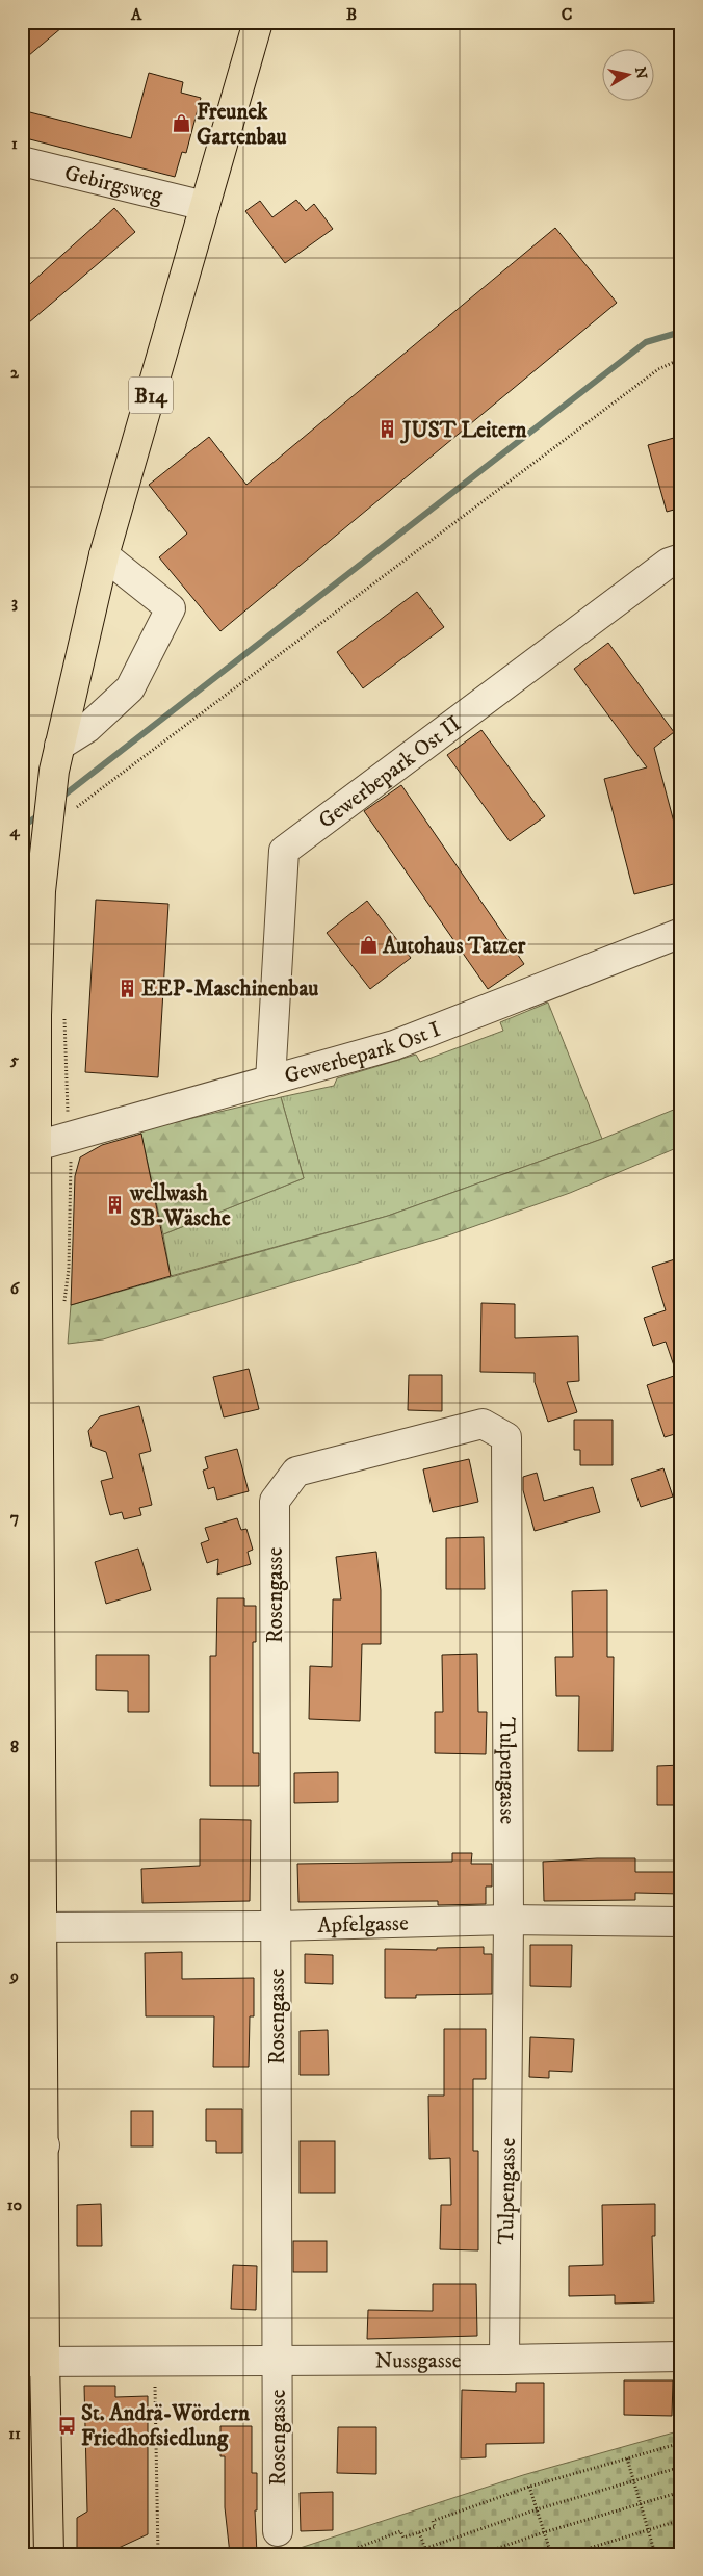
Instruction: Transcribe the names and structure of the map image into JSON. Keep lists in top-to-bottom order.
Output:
{
  "streets": {
    "main road": ["B14"],
    "street": [
      "Gebirgsweg",
      "Gewerbepark Ost II",
      "Gewerbepark Ost I",
      "Rosengasse",
      "Tulpengasse",
      "Apfelgasse",
      "Nussgasse"
    ]
  },
  "crossings": [
    ["Gebirgsweg", "B14"],
    ["B14", "Gewerbepark Ost I"],
    ["B14", "Apfelgasse"],
    ["B14", "Nussgasse"],
    ["Gewerbepark Ost II", "Gewerbepark Ost I"],
    ["Rosengasse", "Tulpengasse"],
    ["Rosengasse", "Apfelgasse"],
    ["Rosengasse", "Nussgasse"],
    ["Tulpengasse", "Apfelgasse"],
    ["Tulpengasse", "Nussgasse"]
  ],
  "places": {
    "shop": ["Freunek Gartenbau", "Autohaus Tatzer"],
    "building": ["JUST Leitern", "EEP-Maschinenbau", "wellwash SB-Wäsche"],
    "bus stop": ["St. Andrä-Wördern Friedhofsiedlung"]
  },
  "north": "right",
  "grid": {
    "columns": ["A", "B", "C"],
    "rows": [
      "1",
      "2",
      "3",
      "4",
      "5",
      "6",
      "7",
      "8",
      "9",
      "10",
      "11"
    ]
  }
}
